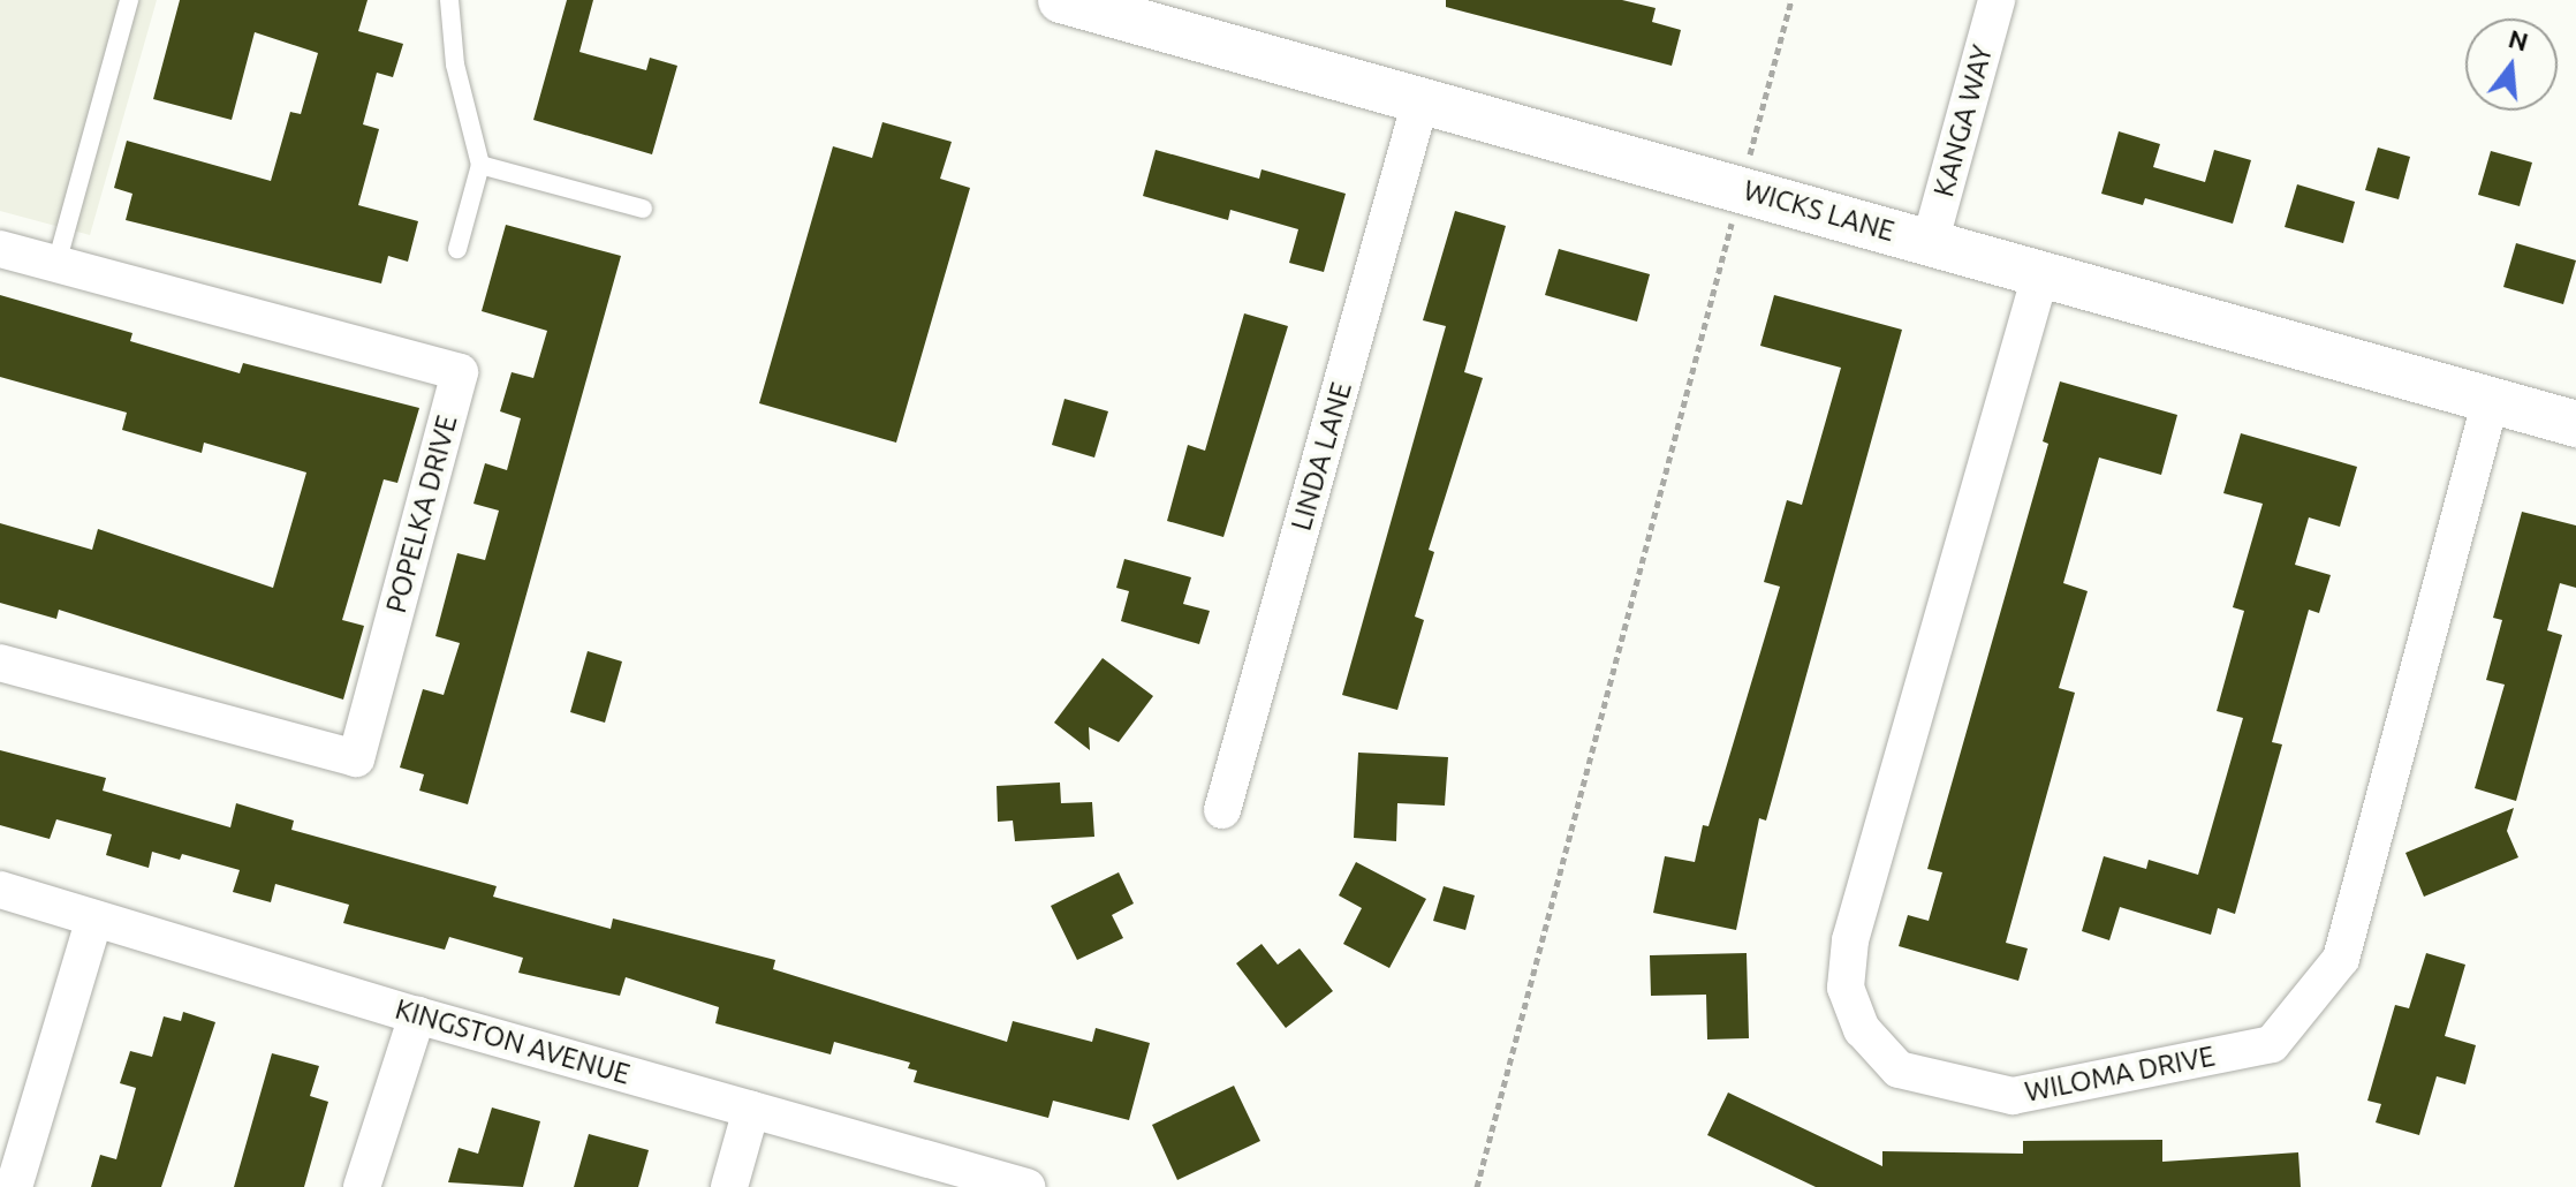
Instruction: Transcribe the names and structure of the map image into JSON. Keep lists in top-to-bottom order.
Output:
{
  "streets": {
    "street": [
      "KANGA WAY",
      "WICKS LANE",
      "LINDA LANE",
      "POPELKA DRIVE",
      "KINGSTON AVENUE",
      "WILOMA DRIVE"
    ]
  },
  "crossings": [
    ["KANGA WAY", "WICKS LANE"],
    ["WICKS LANE", "LINDA LANE"],
    ["WICKS LANE", "WILOMA DRIVE"]
  ],
  "north": "top"
}
